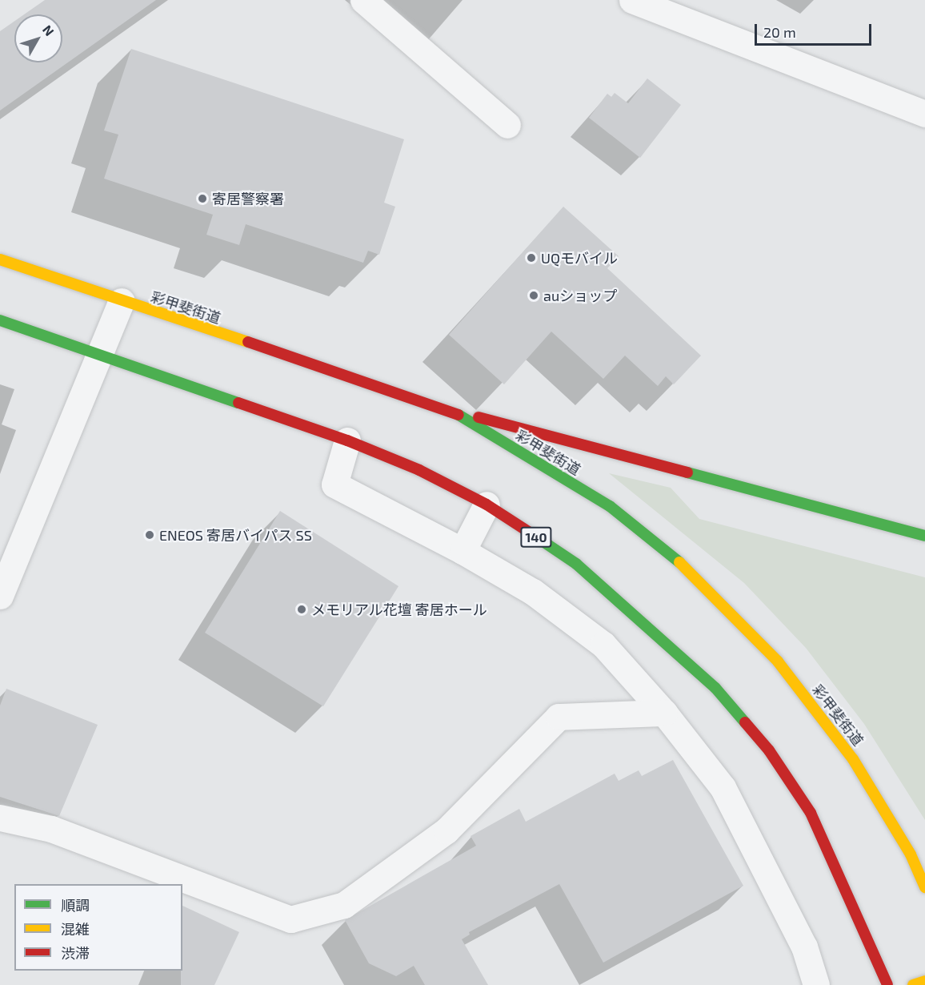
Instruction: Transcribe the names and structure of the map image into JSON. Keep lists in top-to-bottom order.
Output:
{
  "streets": {
    "highway": ["彩甲斐街道", "140"]
  },
  "places": [
    "寄居警察署",
    "UQモバイル",
    "auショップ",
    "ENEOS 寄居バイパス SS",
    "メモリアル花壇 寄居ホール"
  ],
  "legend": ["順調", "混雑", "渋滞"],
  "scale_bar": "20 m",
  "north": "top right"
}
